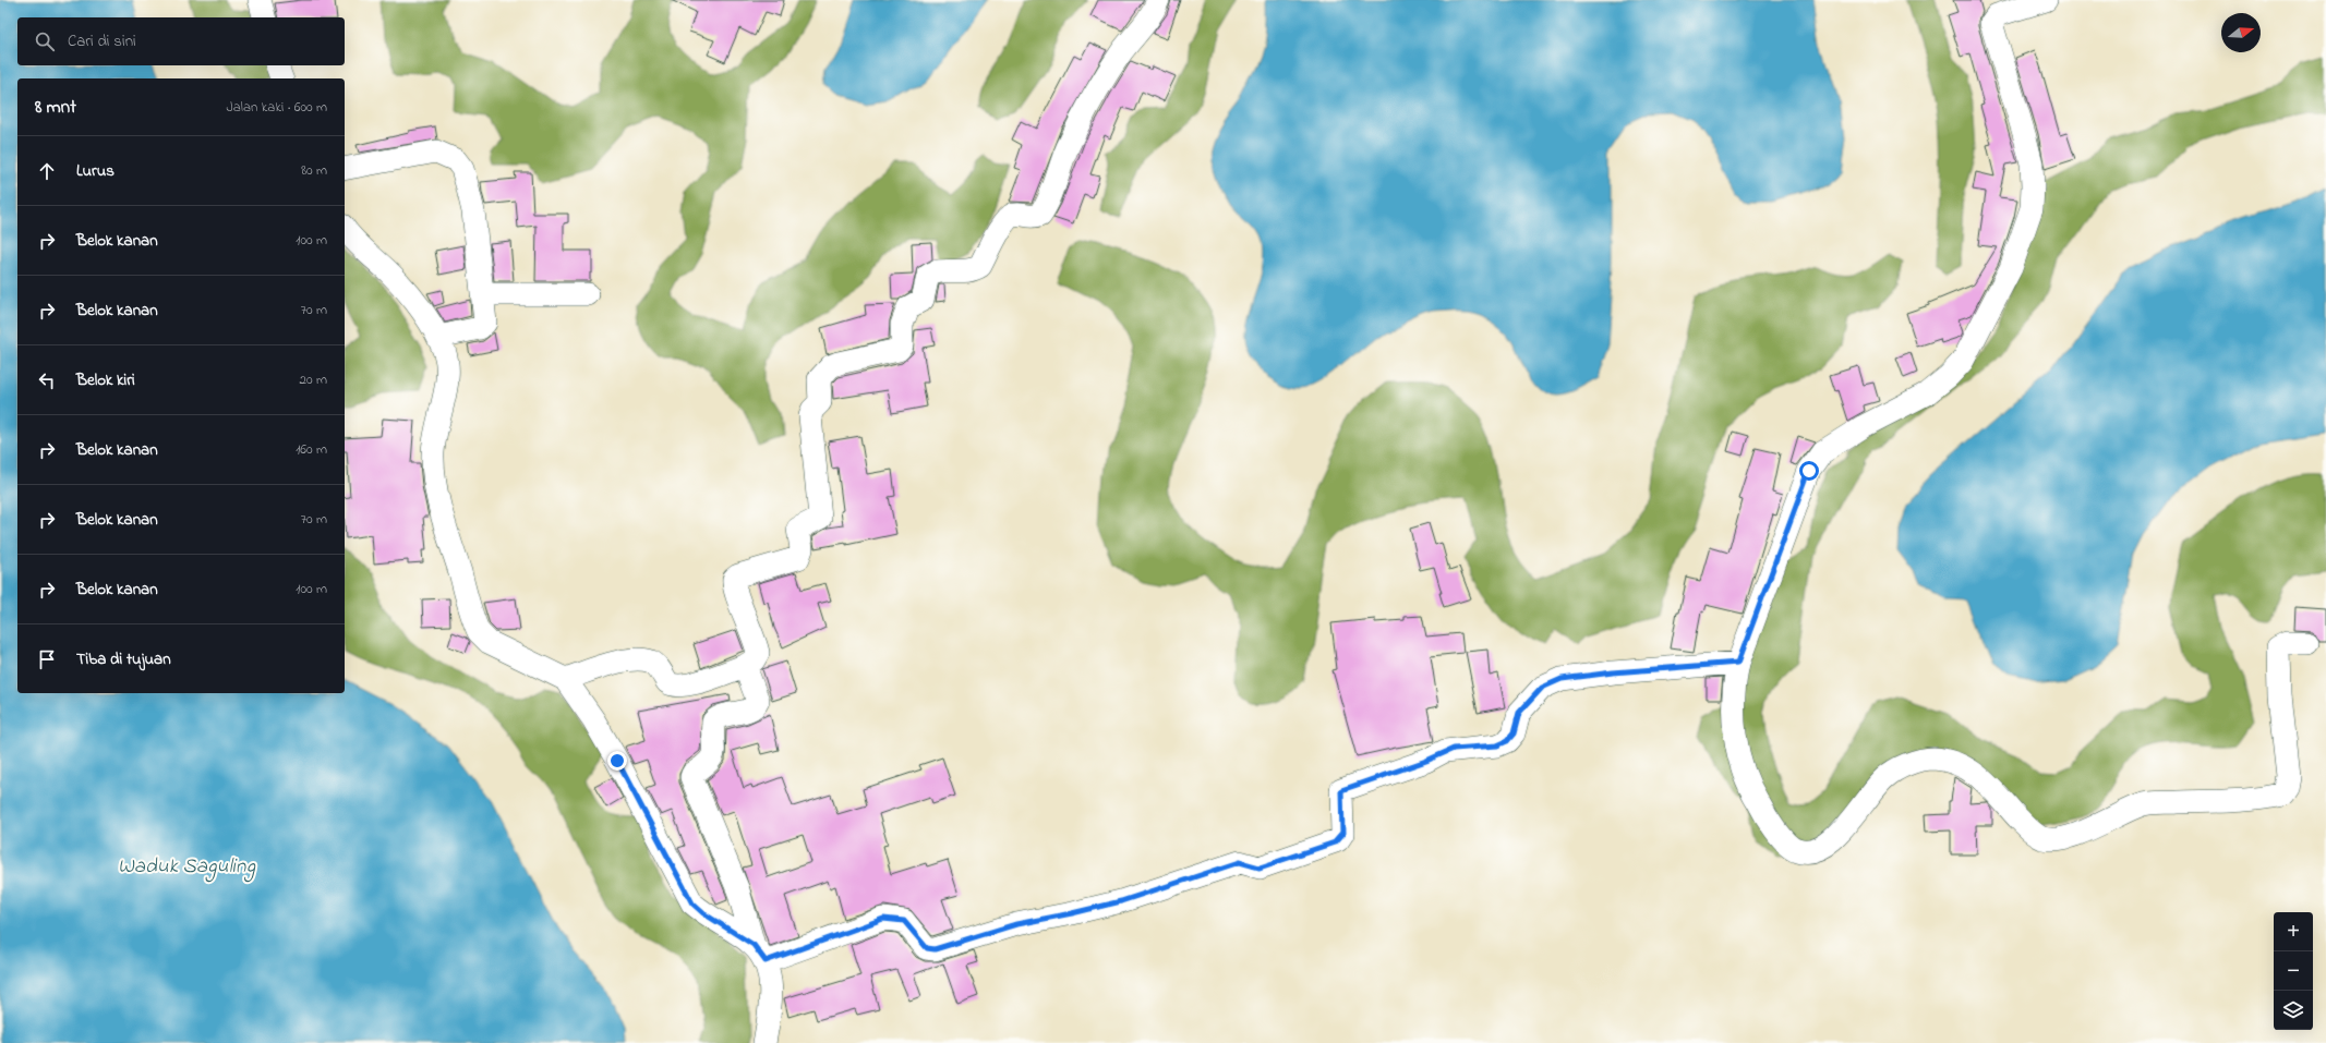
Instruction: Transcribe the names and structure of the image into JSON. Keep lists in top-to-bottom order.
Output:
{
  "water": ["Waduk Saguling"],
  "north": "right",
  "page": {
    "search": "Cari di sini",
    "heading": ["8 mnt", "Jalan kaki · 600 m"],
    "list": [
      ["Lurus", "80 m"],
      ["Belok kanan", "100 m"],
      ["Belok kanan", "70 m"],
      ["Belok kiri", "20 m"],
      ["Belok kanan", "160 m"],
      ["Belok kanan", "70 m"],
      ["Belok kanan", "100 m"],
      "Tiba di tujuan"
    ],
    "map_buttons": ["+", "−"]
  }
}
